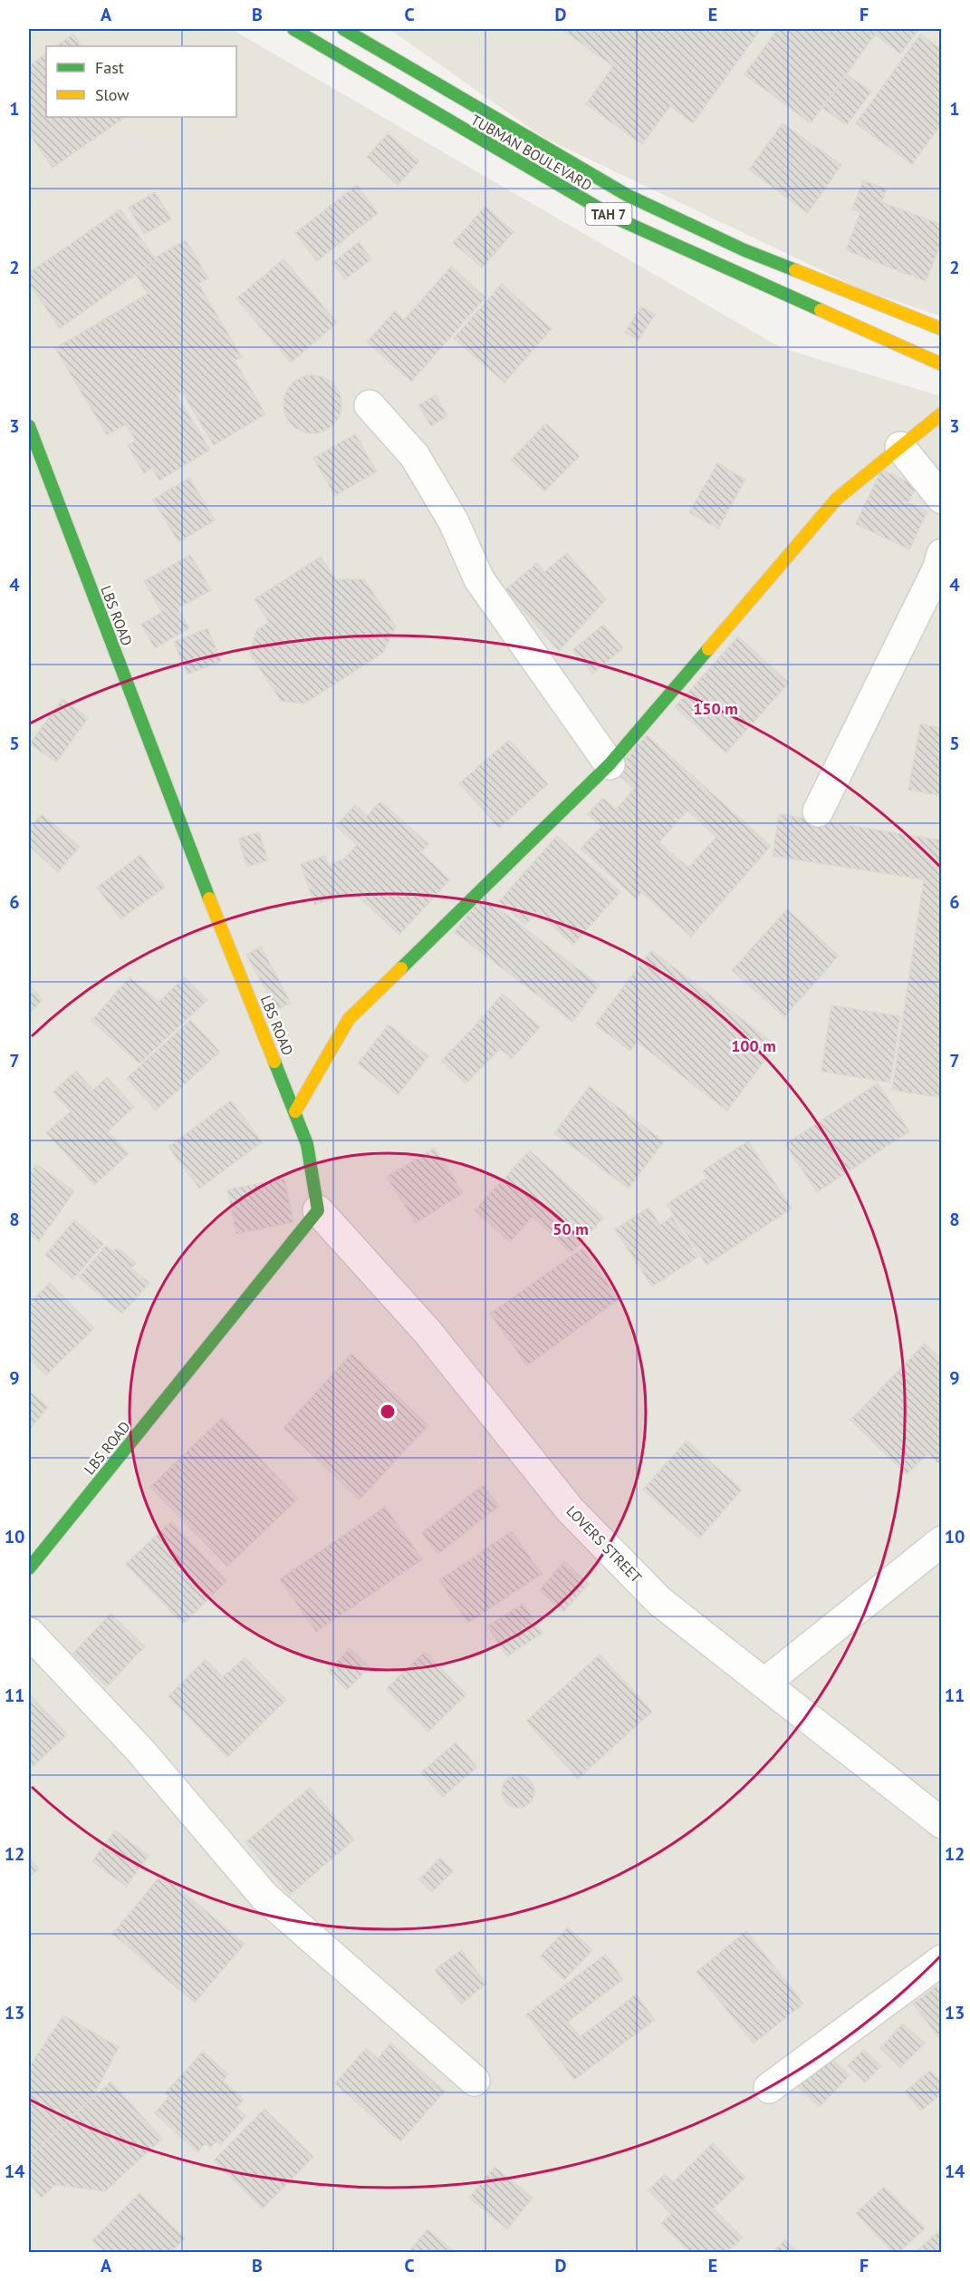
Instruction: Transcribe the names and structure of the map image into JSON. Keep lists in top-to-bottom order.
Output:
{
  "streets": {
    "main road": ["TUBMAN BOULEVARD", "TAH 7", "LBS ROAD"],
    "street": ["LOVERS STREET"]
  },
  "crossings": [
    ["LBS ROAD", "LOVERS STREET"]
  ],
  "legend": ["Fast", "Slow"],
  "grid": {
    "columns": [
      "A",
      "B",
      "C",
      "D",
      "E",
      "F"
    ],
    "rows": [
      "1",
      "2",
      "3",
      "4",
      "5",
      "6",
      "7",
      "8",
      "9",
      "10",
      "11",
      "12",
      "13",
      "14"
    ]
  },
  "rings": ["150 m", "100 m", "50 m"]
}
